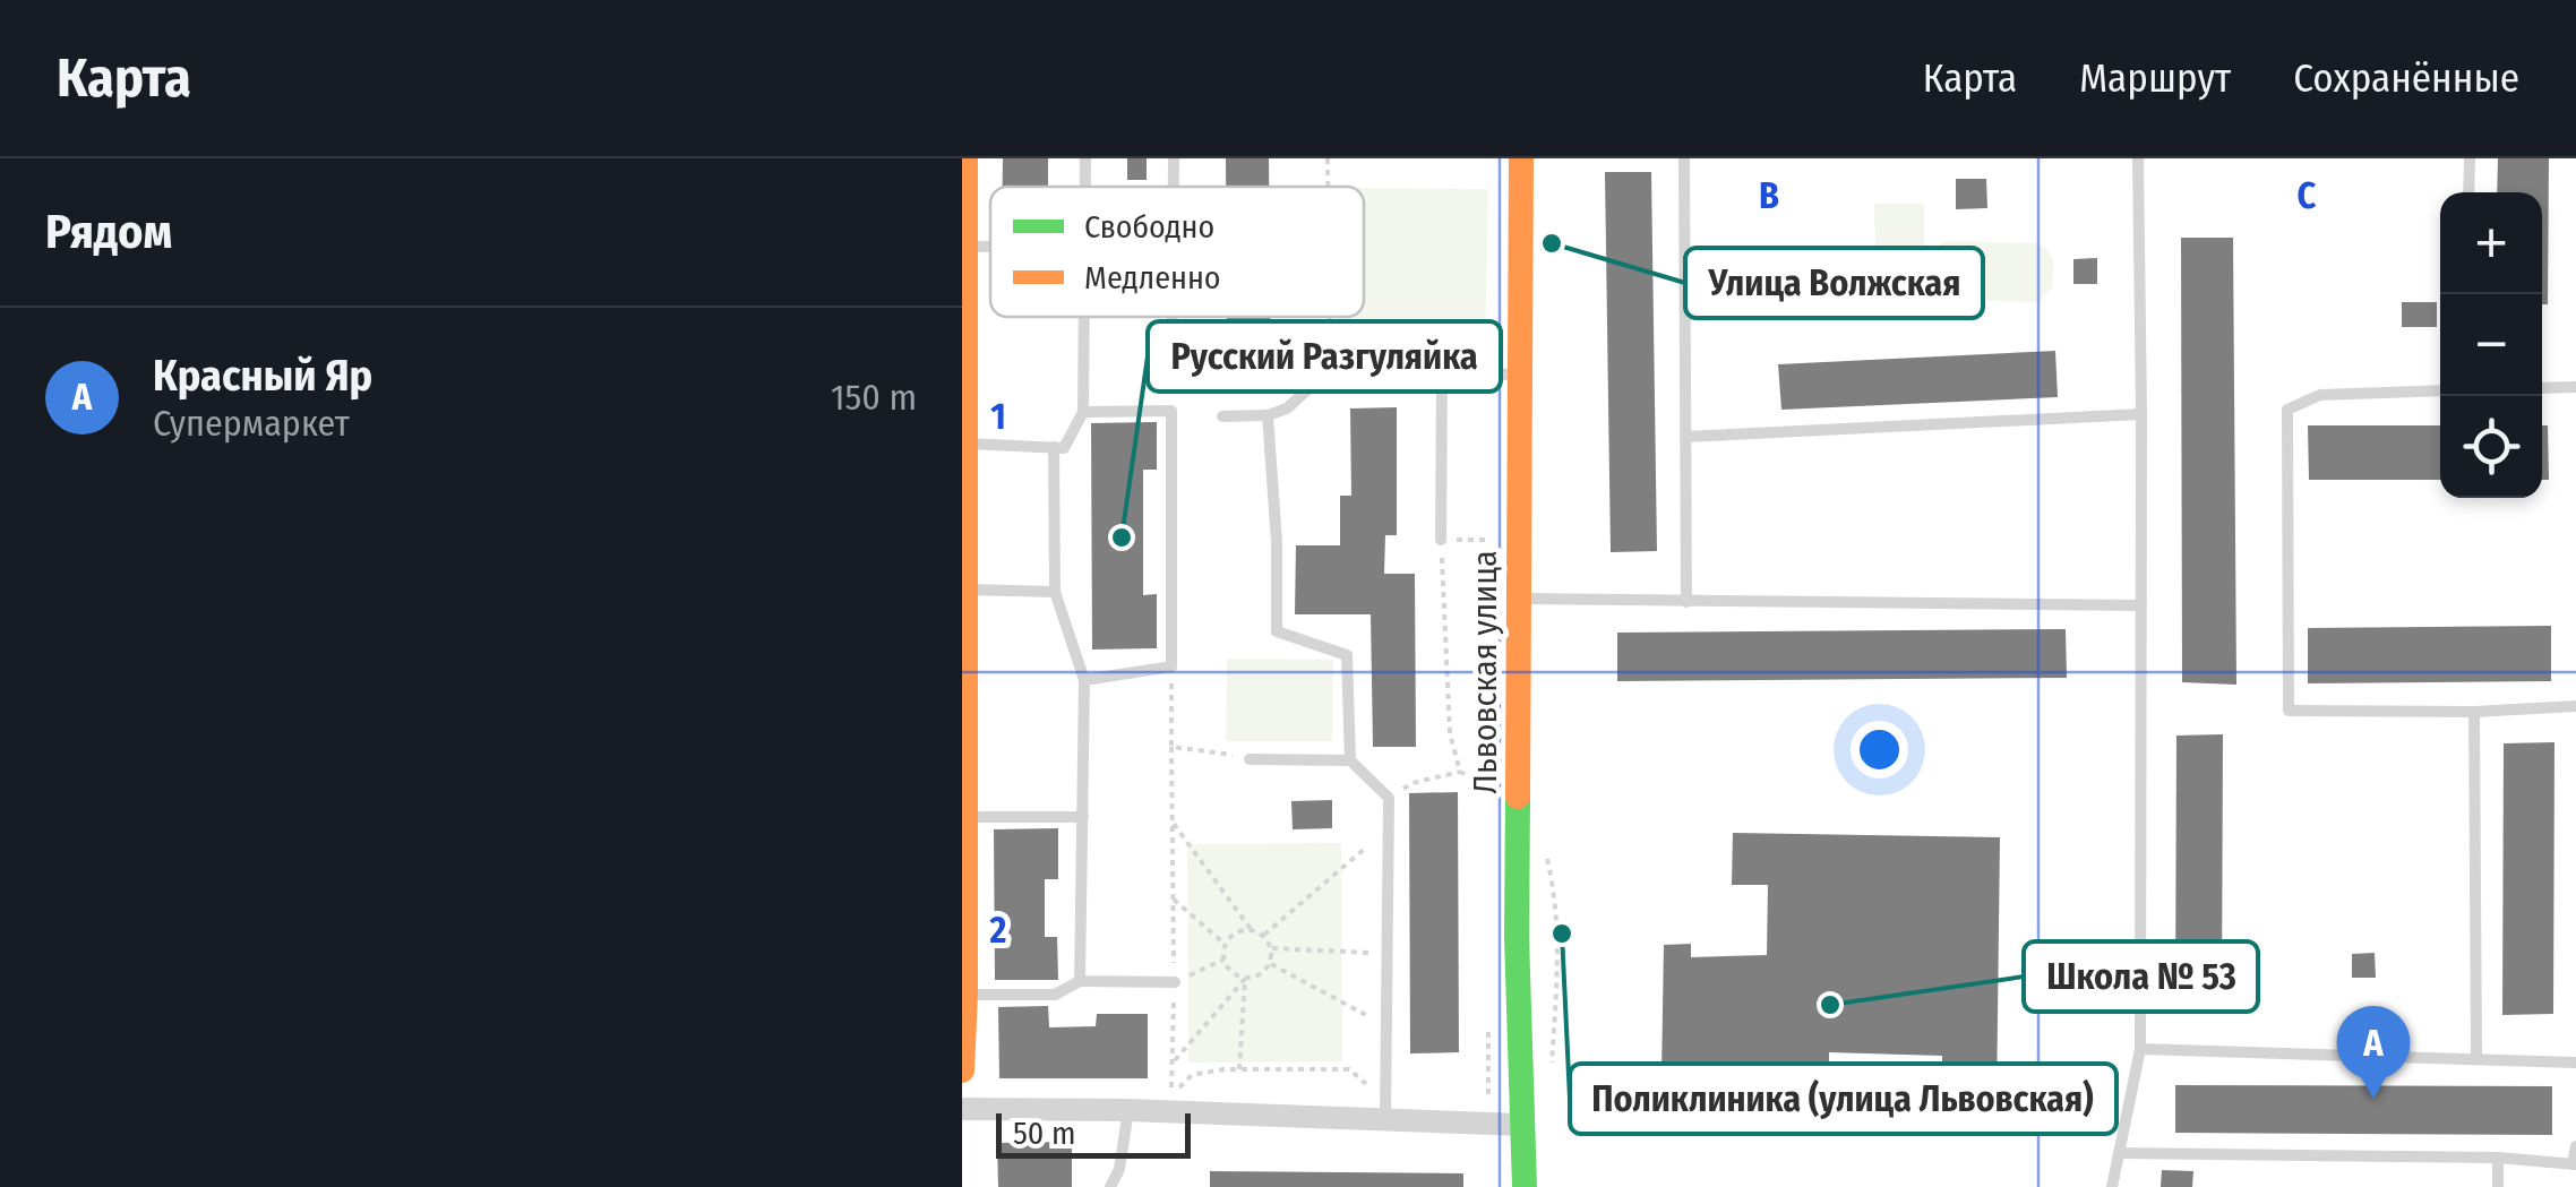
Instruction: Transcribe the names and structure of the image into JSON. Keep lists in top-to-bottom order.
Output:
{
  "streets": {
    "street": ["Львовская улица"]
  },
  "places": [
    "Улица Волжская",
    "Русский Разгуляйка",
    "Поликлиника (улица Львовская)",
    "Школа № 53"
  ],
  "legend": ["Свободно", "Медленно"],
  "scale_bar": "50 m",
  "page": {
    "header": "Карта",
    "nav": ["Карта", "Маршрут", "Сохранённые"],
    "heading": "Рядом",
    "map_buttons": ["+", "−"],
    "list": [
      {
        "mark": "A",
        "name": "Красный Яр",
        "note": "Супермаркет",
        "value": "150 m"
      }
    ],
    "pins": "A",
    "scale": "50 m"
  },
  "grid": {
    "columns": ["B", "C"],
    "rows": ["1", "2"]
  }
}
